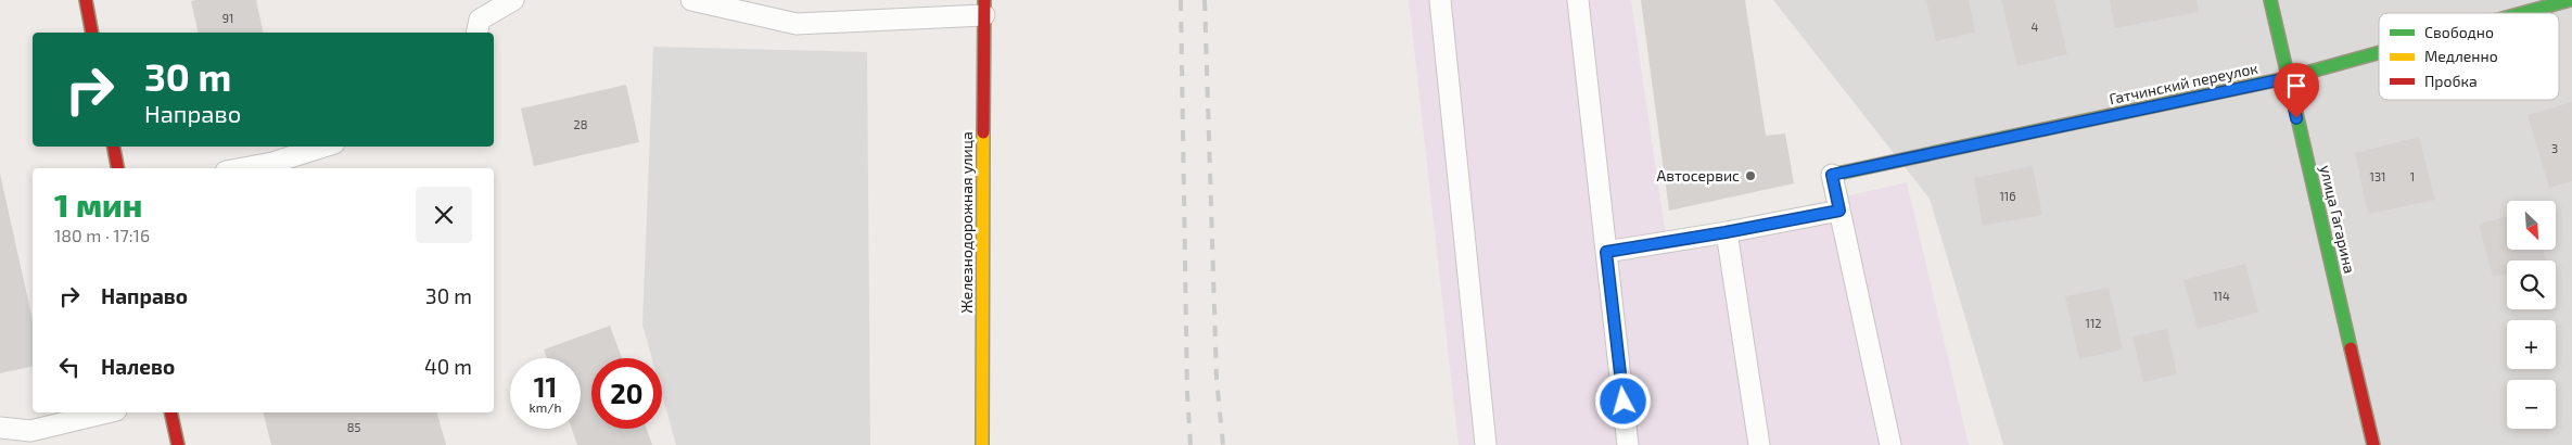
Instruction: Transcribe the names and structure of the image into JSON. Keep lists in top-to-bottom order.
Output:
{
  "streets": {
    "street": ["Гатчинский переулок", "улица Гагарина", "Железнодорожная улица"]
  },
  "crossings": [
    ["Гатчинский переулок", "улица Гагарина"]
  ],
  "places": ["Автосервис"],
  "house_numbers": [
    "91",
    "4",
    "28",
    "3",
    "131",
    "1",
    "116",
    "114",
    "112",
    "85"
  ],
  "legend": ["Свободно", "Медленно", "Пробка"],
  "north": "bottom right",
  "page": {
    "turn": ["30 m", "Направо"],
    "heading": ["1 мин", "180 m · 17:16"],
    "map_buttons": ["+", "−"],
    "list": [
      {
        "name": "Направо",
        "value": "30 m"
      },
      {
        "name": "Налево",
        "value": "40 m"
      }
    ],
    "speed": "11 km/h",
    "limit": "20"
  }
}
